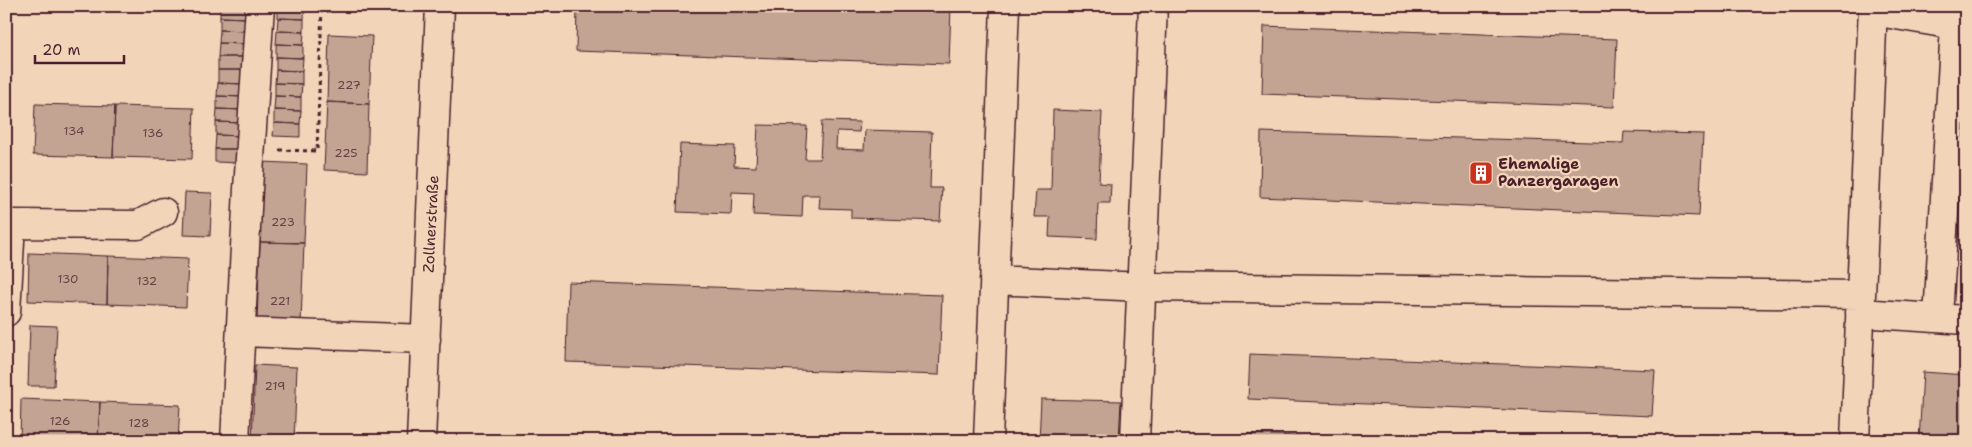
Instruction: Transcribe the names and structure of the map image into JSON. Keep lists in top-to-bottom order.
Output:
{
  "streets": {
    "street": ["Zollnerstraße"]
  },
  "places": {
    "building": ["Ehemalige Panzergaragen"]
  },
  "house_numbers": [
    "227",
    "134",
    "136",
    "225",
    "223",
    "130",
    "132",
    "221",
    "219",
    "126",
    "128"
  ],
  "scale_bar": "20 m"
}
